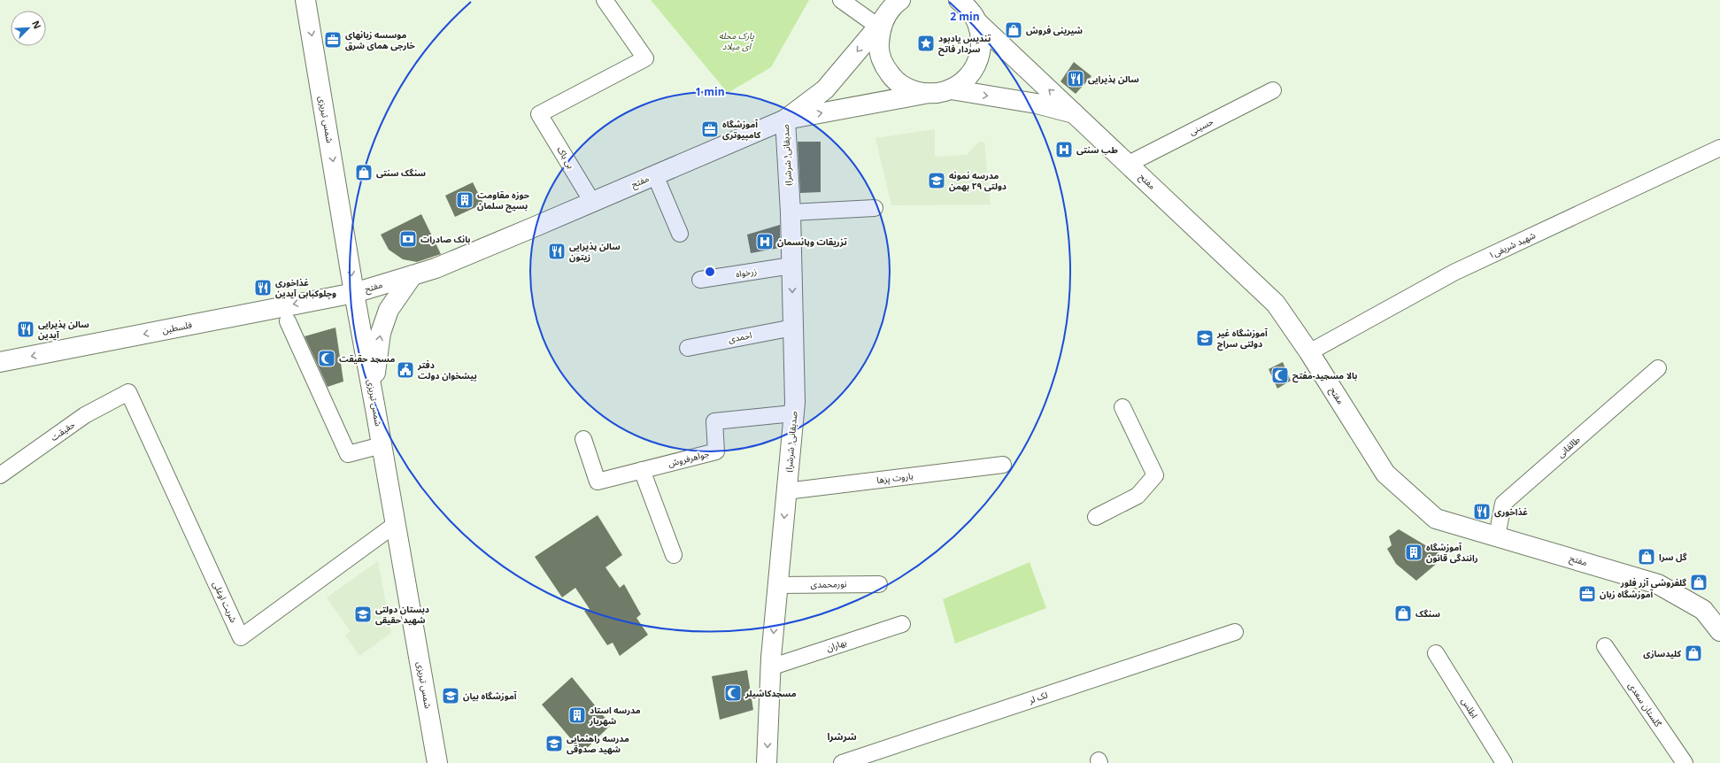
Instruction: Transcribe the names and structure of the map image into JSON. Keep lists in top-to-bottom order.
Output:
{
  "streets": {
    "main road": [
      "شمس تبریزی",
      "(شرشرا )صدیقانی",
      "مفتح",
      "فلسطین"
    ],
    "street": [
      "حسینی",
      "بی باک",
      "شهید شریفی۱",
      "زرخواه",
      "احمدی",
      "حقیقت",
      "طالقانی",
      "جواهرفروش",
      "باروت پزها",
      "نورمحمدی",
      "شربت اوغلی",
      "بهاران",
      "لک لر",
      "گلستان سعدی",
      "اطلس"
    ]
  },
  "crossings": [
    ["شمس تبریزی", "مفتح"],
    ["شمس تبریزی", "فلسطین"],
    ["شمس تبریزی", "شربت اوغلی"],
    ["حسینی", "مفتح"],
    ["(شرشرا )صدیقانی", "مفتح"],
    ["(شرشرا )صدیقانی", "زرخواه"],
    ["(شرشرا )صدیقانی", "احمدی"],
    ["(شرشرا )صدیقانی", "جواهرفروش"],
    ["(شرشرا )صدیقانی", "باروت پزها"],
    ["(شرشرا )صدیقانی", "نورمحمدی"],
    ["(شرشرا )صدیقانی", "بهاران"],
    ["بی باک", "مفتح"],
    ["مفتح", "شهید شریفی۱"],
    ["مفتح", "فلسطین"],
    ["مفتح", "طالقانی"],
    ["حقیقت", "شربت اوغلی"]
  ],
  "one_way": ["شمس تبریزی", "(شرشرا )صدیقانی", "فلسطین"],
  "districts": ["شرشرا"],
  "parks": ["پارک محله ای میلاد"],
  "places": {
    "shop": [
      "شیرینی فروش",
      "سنگک سنتی",
      "گل سرا",
      "گلفروشی آزر فلور",
      "سنگک",
      "کلیدسازی"
    ],
    "office": ["موسسه زبانهای خارجی همای شرق", "آموزشگاه کامپیوتری", "آموزشگاه زبان"],
    "place": ["تندیس یادبود سردار فاتح"],
    "restaurant": [
      "سالن پذیرایی",
      "سالن پذیرایی زیتون",
      "غذاخوری وچلوکبابی آیدین",
      "سالن پذیرایی آیدین",
      "غذاخوری"
    ],
    "hospital": ["طب سنتی", "تزریقات وپانسمان"],
    "school or university": [
      "مدرسه نمونه دولتی ۲۹ بهمن",
      "آموزشگاه غیر دولتی سراج",
      "دبستان دولتی شهید حقیقی",
      "آموزشگاه بیان",
      "مدرسه راهنمایی شهید صدوقی"
    ],
    "building": ["حوزه مقاومت بسیج سلمان", "آموزشگاه رانندگی قانون", "مدرسه استاد شهریار"],
    "bank": ["بانک صادرات"],
    "mosque": ["مسجد حقیقت", "بالا مسجید-مفتح", "مسجدکاشیلر"],
    "public building": ["دفتر پیشخوان دولت"]
  },
  "north": "top right",
  "rings": ["2 min", "1 min"]
}
